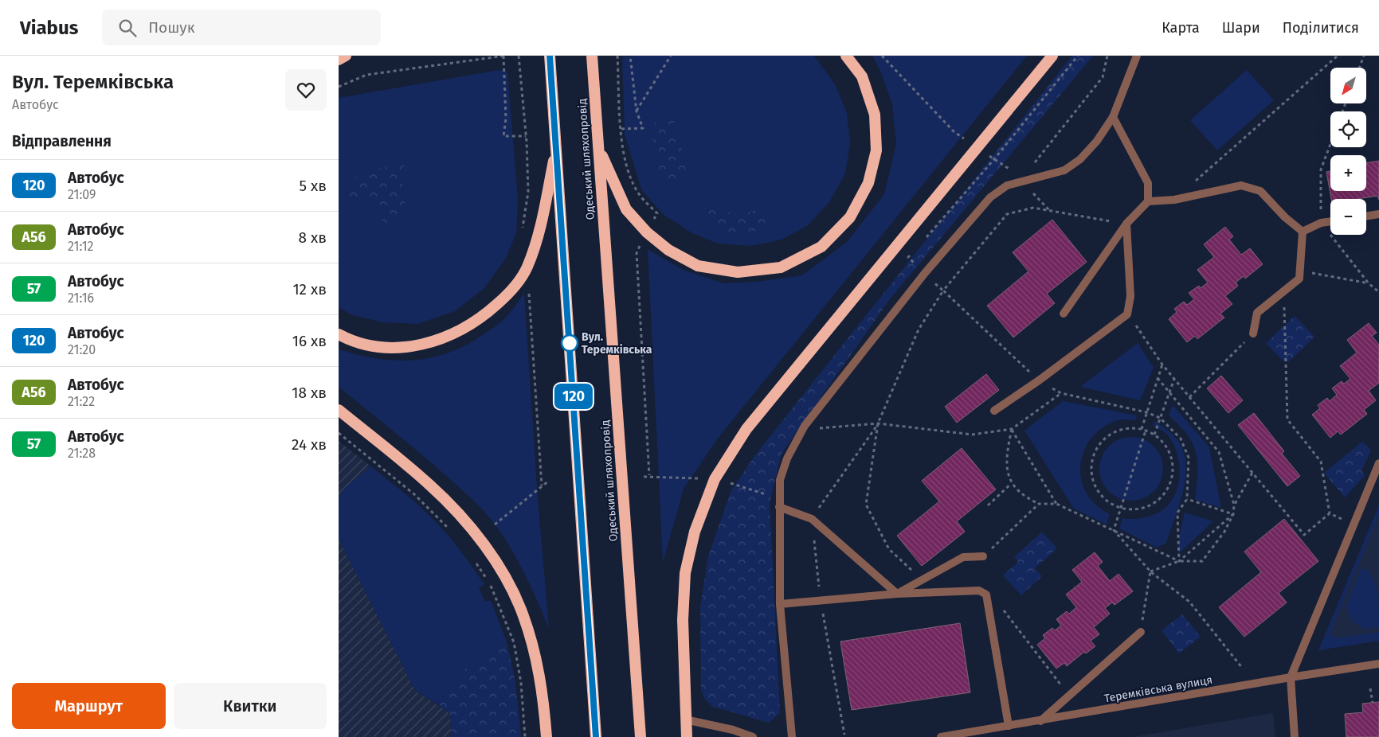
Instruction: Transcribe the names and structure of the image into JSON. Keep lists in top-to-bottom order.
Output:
{
  "streets": {
    "highway": ["Одеський шляхопровід"],
    "street": ["Теремківська вулиця"]
  },
  "places": ["Вул. Теремківська"],
  "lines": ["bus line 120"],
  "north": "bottom left",
  "page": {
    "header": "Viabus",
    "search": "Пошук",
    "nav": ["Карта", "Шари", "Поділитися"],
    "heading": [
      ["Вул. Теремківська", "Автобус"],
      "Відправлення"
    ],
    "on_map": "120",
    "map_buttons": ["+", "−"],
    "list": [
      {
        "mark": "120",
        "name": "Автобус",
        "note": "21:09",
        "value": "5 хв"
      },
      {
        "mark": "A56",
        "name": "Автобус",
        "note": "21:12",
        "value": "8 хв"
      },
      {
        "mark": "57",
        "name": "Автобус",
        "note": "21:16",
        "value": "12 хв"
      },
      {
        "mark": "120",
        "name": "Автобус",
        "note": "21:20",
        "value": "16 хв"
      },
      {
        "mark": "A56",
        "name": "Автобус",
        "note": "21:22",
        "value": "18 хв"
      },
      {
        "mark": "57",
        "name": "Автобус",
        "note": "21:28",
        "value": "24 хв"
      }
    ],
    "buttons": ["Маршрут", "Квитки"]
  }
}
